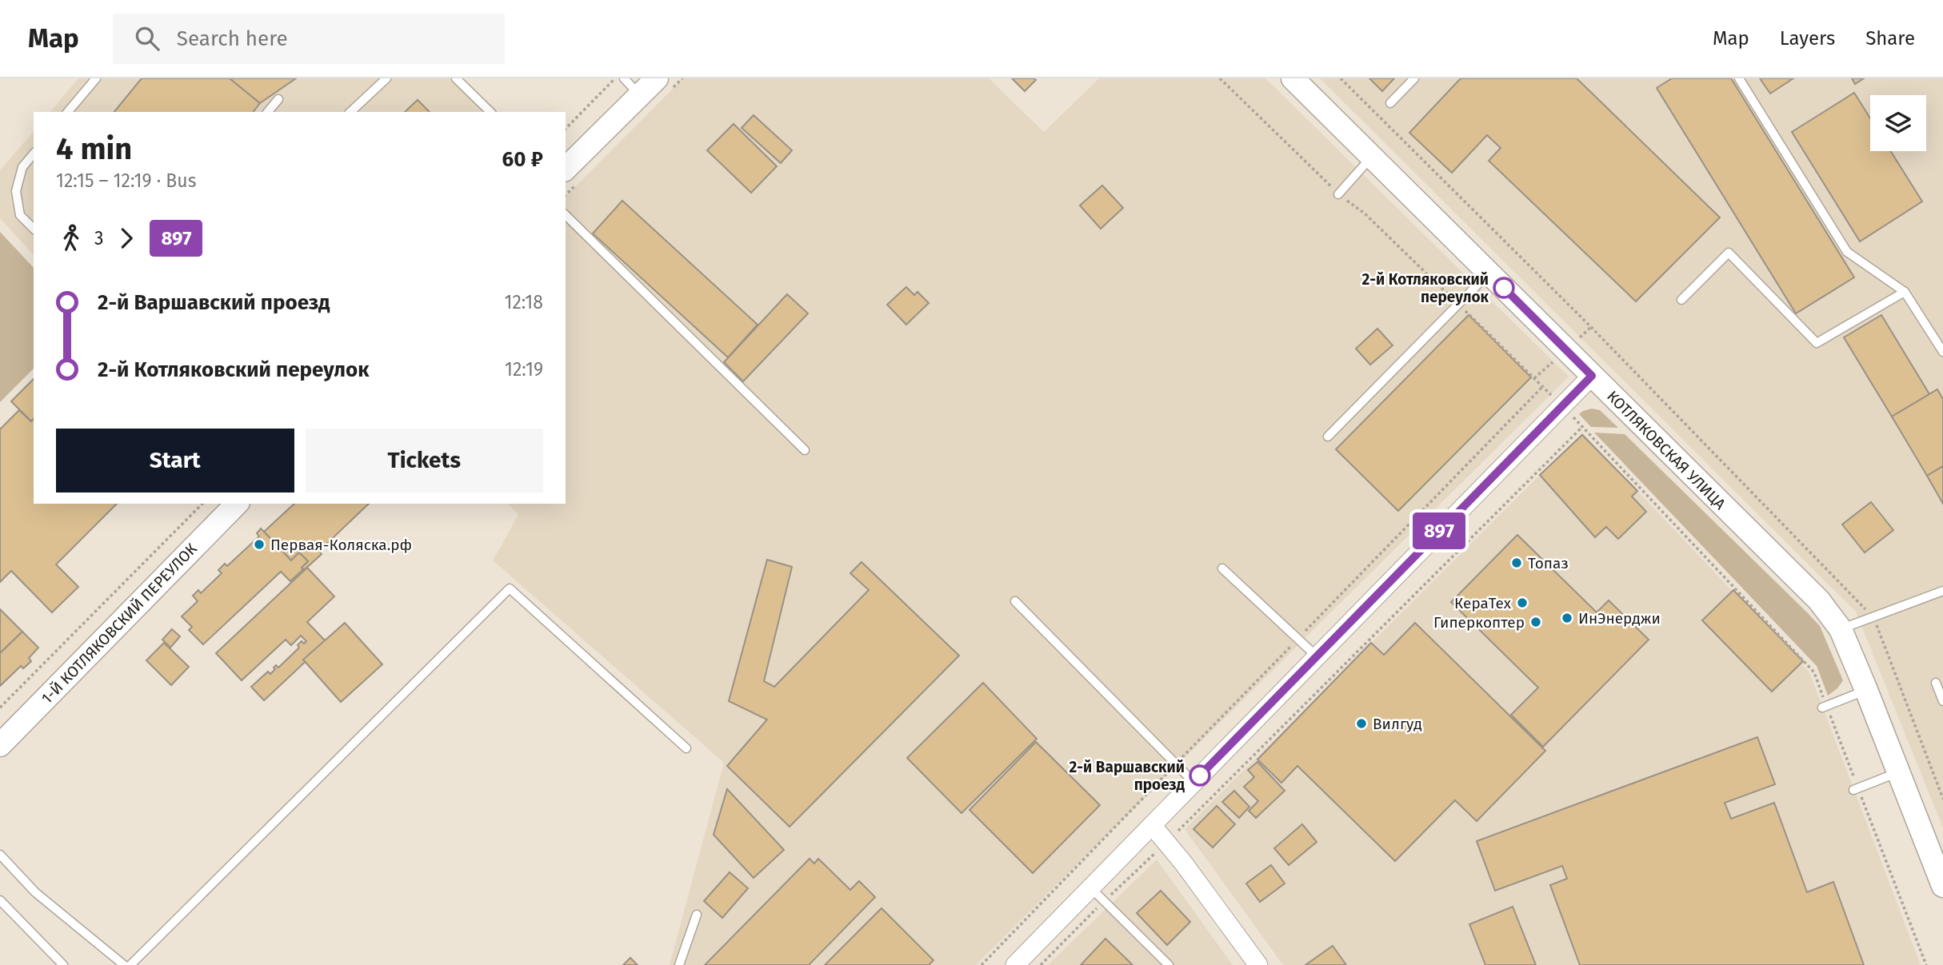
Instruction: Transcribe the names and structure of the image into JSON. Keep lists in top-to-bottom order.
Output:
{
  "streets": {
    "street": ["КОТЛЯКОВСКАЯ УЛИЦА", "1-Й КОТЛЯКОВСКИЙ ПЕРЕУЛОК"]
  },
  "places": [
    "2-й Котляковский переулок",
    "Первая-Коляска.рф",
    "Топаз",
    "КераТех",
    "ИнЭнерджи",
    "Гиперкоптер",
    "Вилгуд",
    "2-й Варшавский проезд"
  ],
  "lines": ["bus line 897"],
  "page": {
    "header": "Map",
    "search": "Search here",
    "nav": ["Map", "Layers", "Share"],
    "on_map": "897",
    "heading": ["4 min", "12:15 – 12:19 · Bus", "60 ₽"],
    "legs": ["3", "897"],
    "list": [
      {
        "name": "2-й Варшавский проезд",
        "value": "12:18"
      },
      {
        "name": "2-й Котляковский переулок",
        "value": "12:19"
      }
    ],
    "buttons": ["Start", "Tickets"]
  }
}
